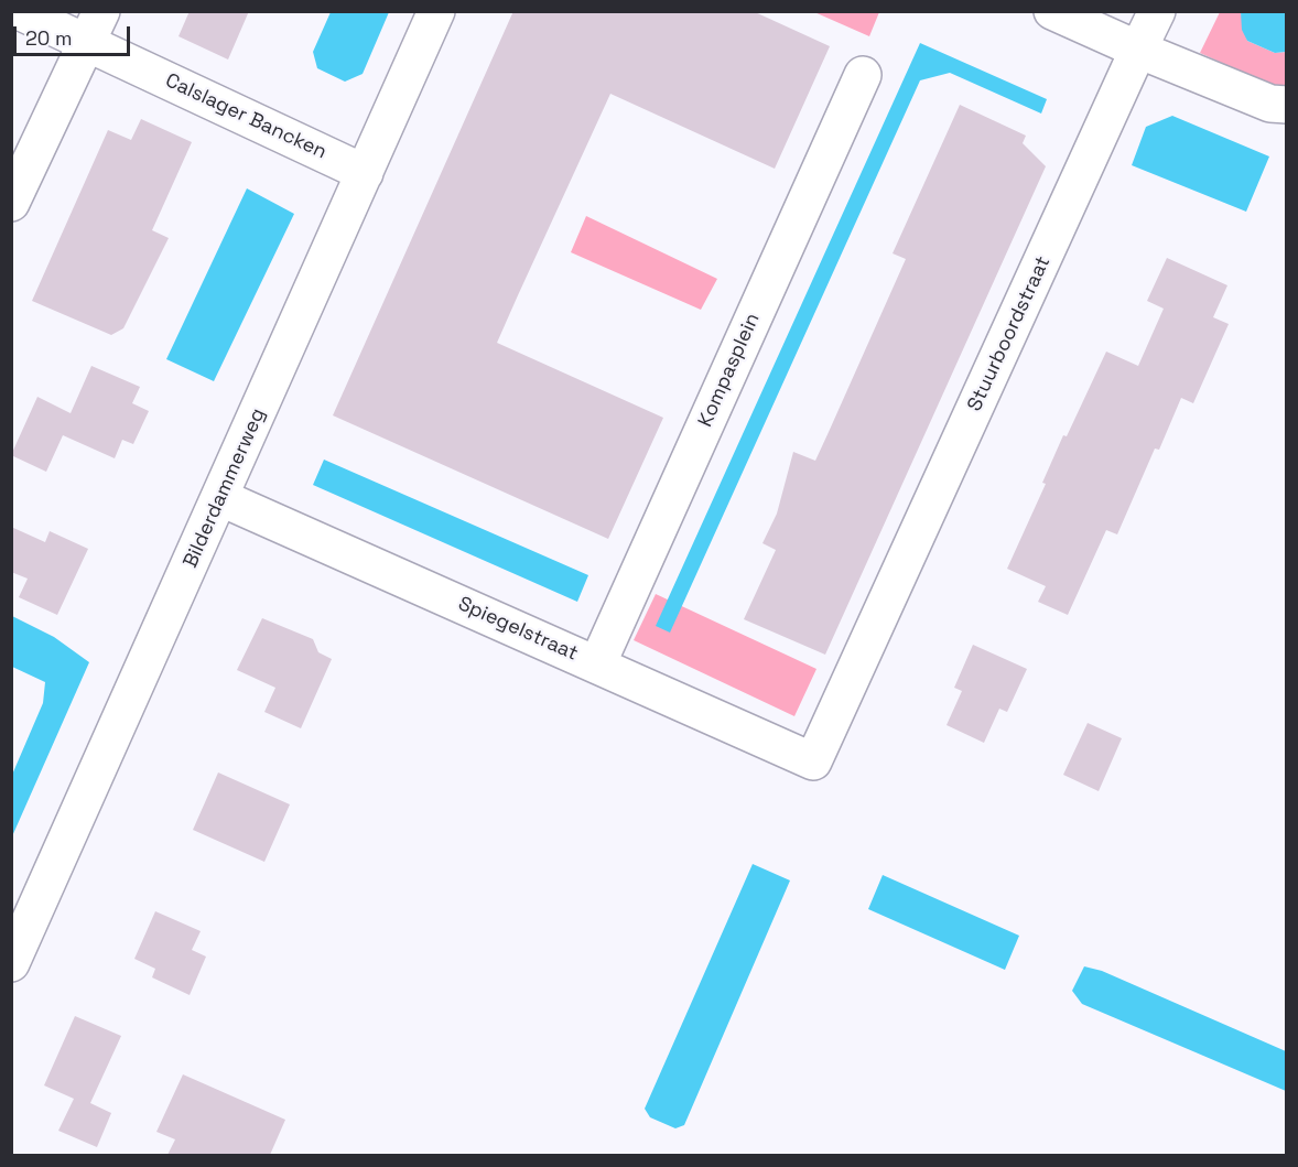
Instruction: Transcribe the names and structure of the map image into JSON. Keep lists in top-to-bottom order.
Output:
{
  "streets": {
    "street": [
      "Calslager Bancken",
      "Stuurboordstraat",
      "Kompasplein",
      "Bilderdammerweg",
      "Spiegelstraat"
    ]
  },
  "crossings": [
    ["Calslager Bancken", "Bilderdammerweg"],
    ["Stuurboordstraat", "Spiegelstraat"],
    ["Kompasplein", "Spiegelstraat"],
    ["Bilderdammerweg", "Spiegelstraat"]
  ],
  "scale_bar": "20 m"
}
